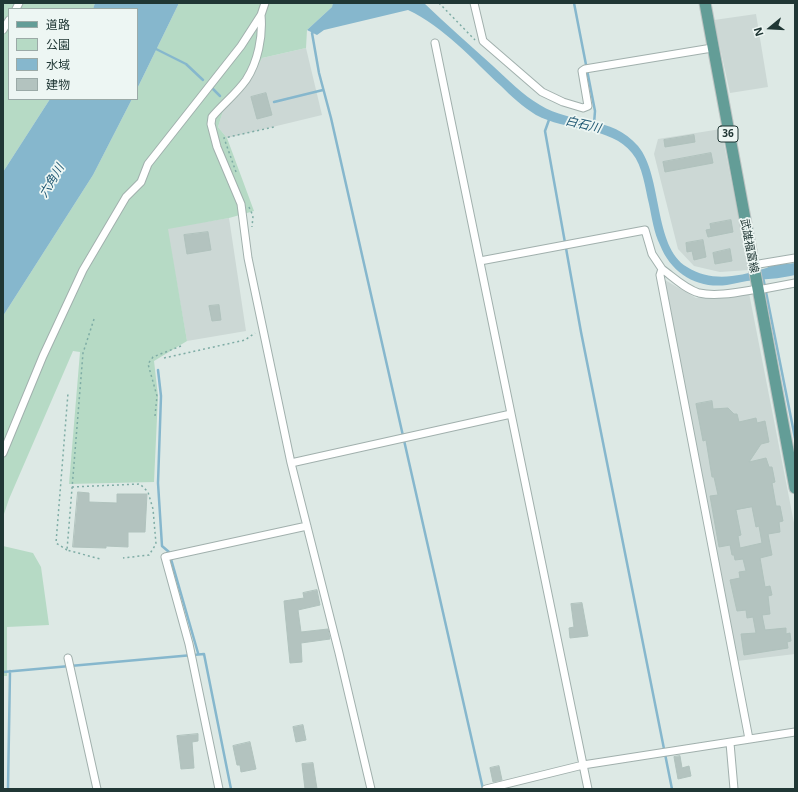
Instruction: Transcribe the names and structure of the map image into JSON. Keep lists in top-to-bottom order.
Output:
{
  "streets": {
    "main road": ["36", "武雄福富線"]
  },
  "water": ["白石川", "六角川"],
  "legend": [
    "道路",
    "公園",
    "水域",
    "建物"
  ],
  "north": "left"
}
